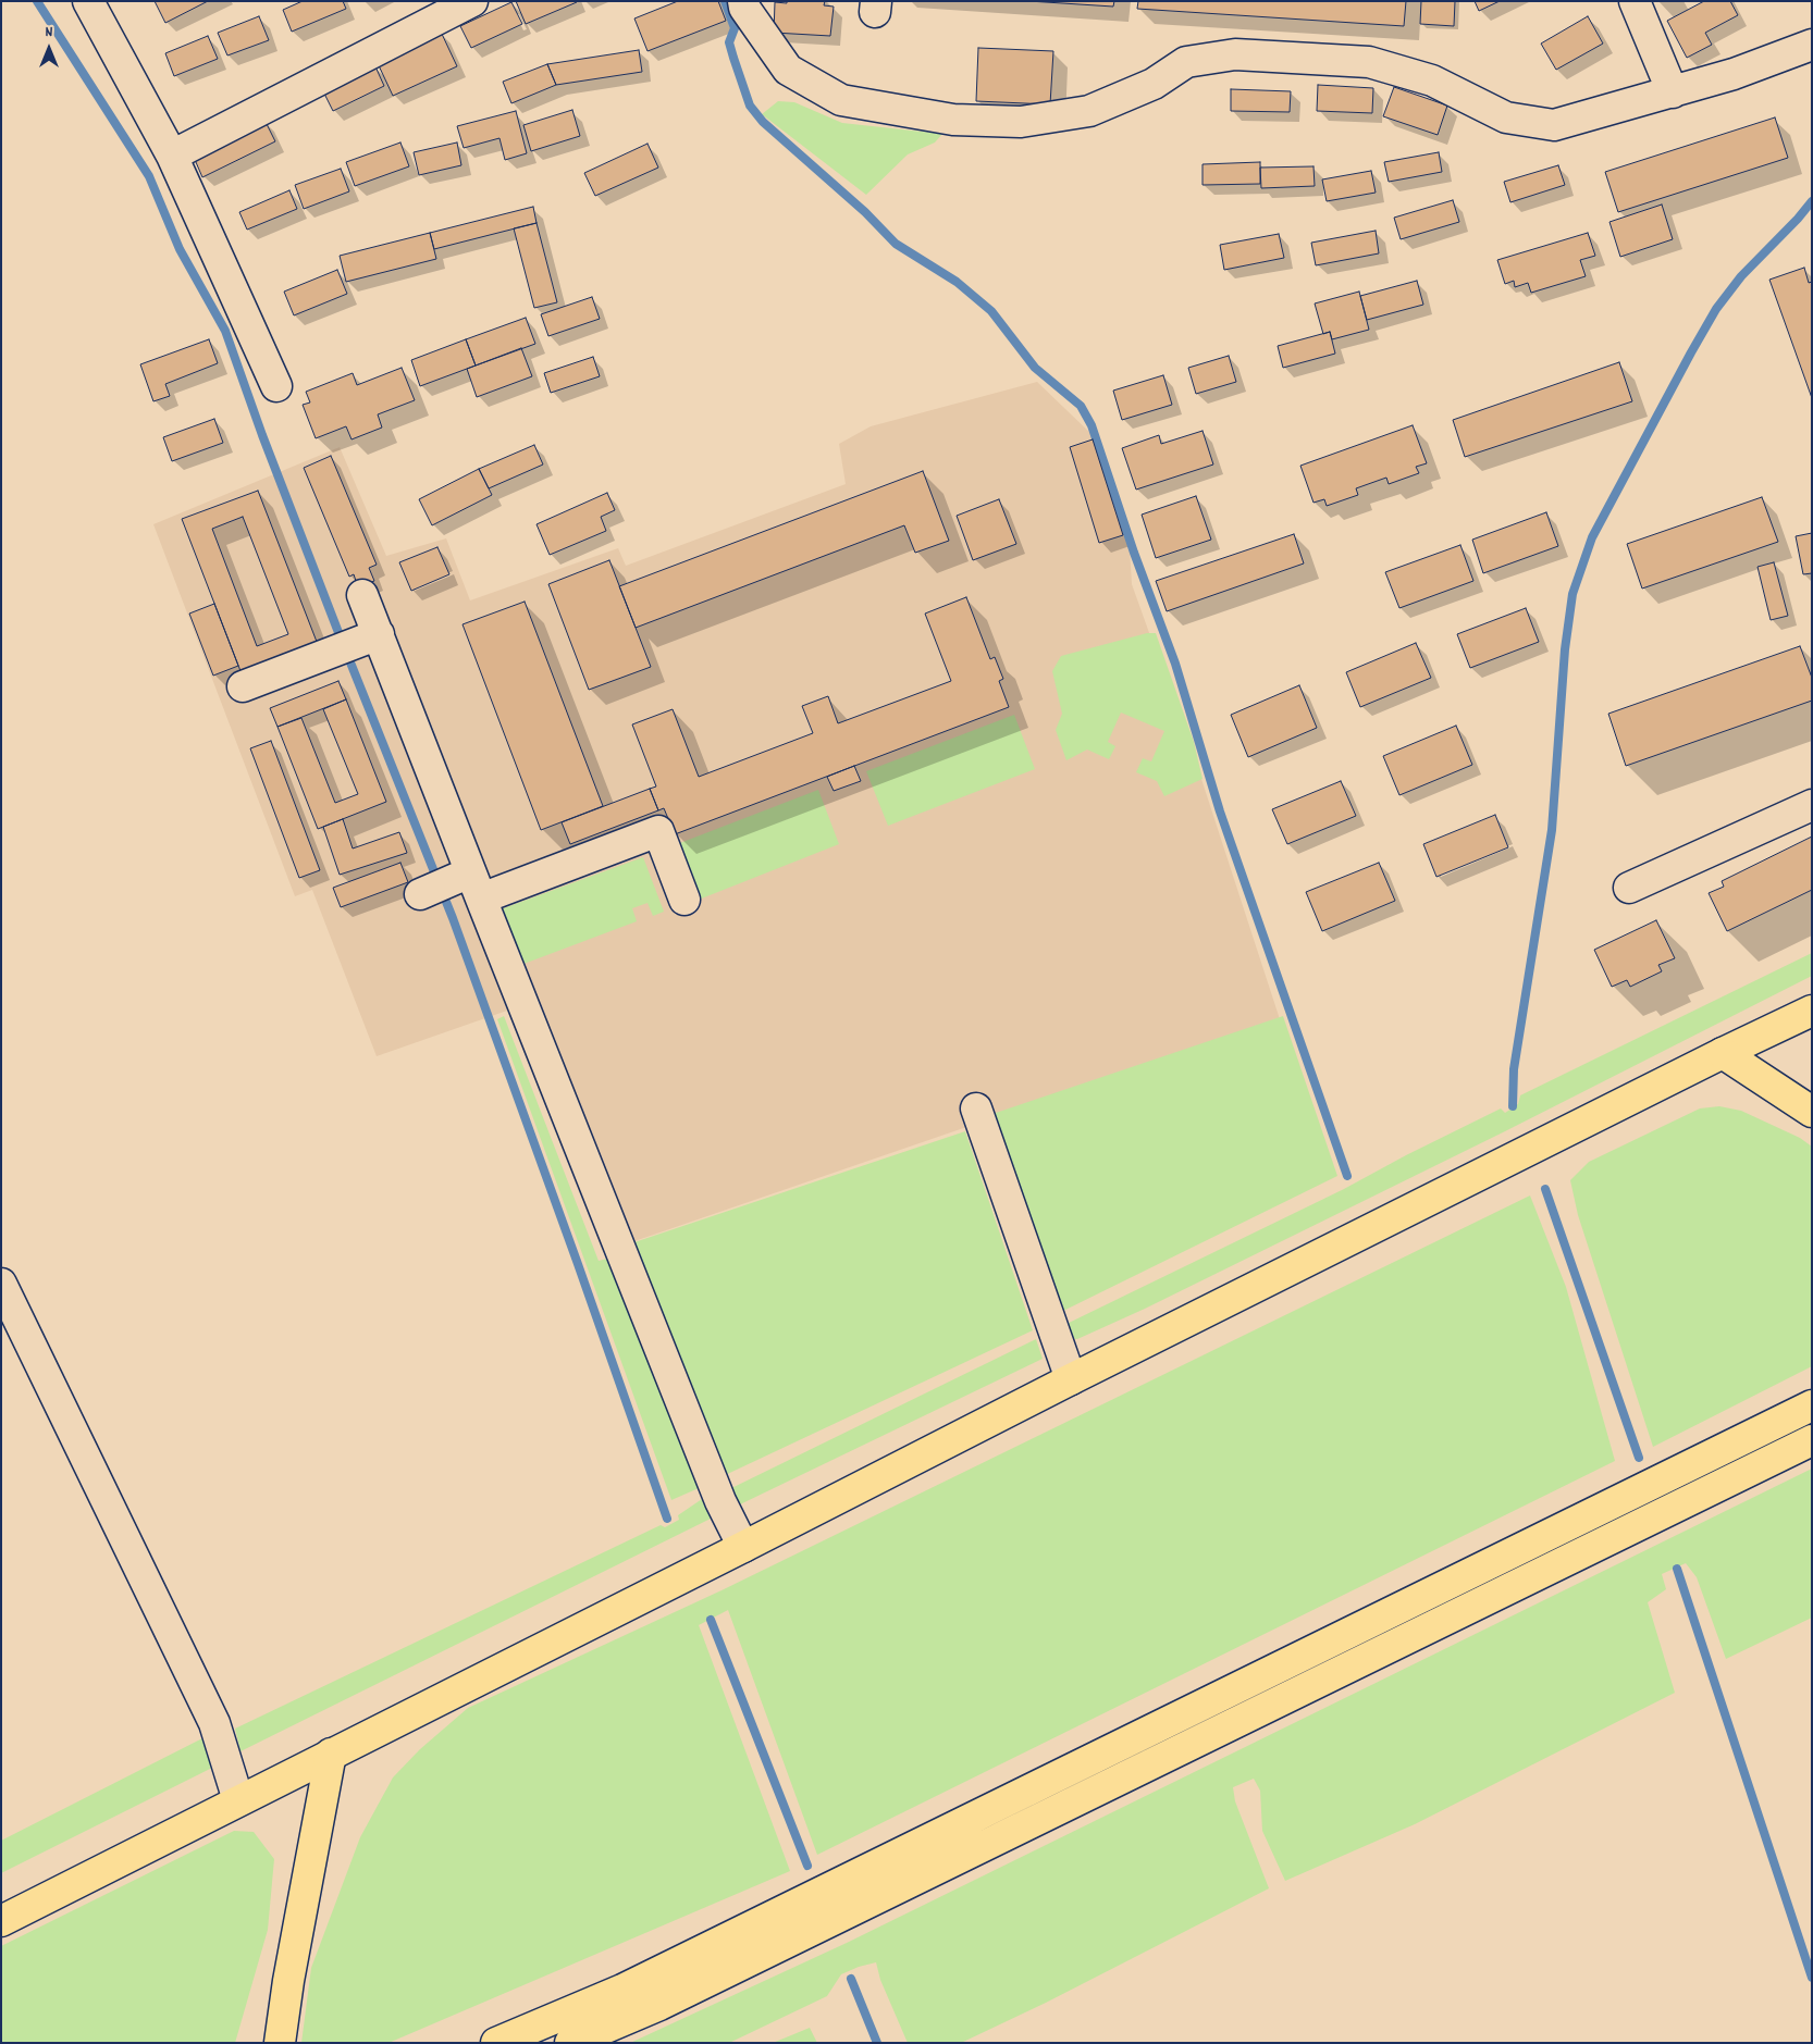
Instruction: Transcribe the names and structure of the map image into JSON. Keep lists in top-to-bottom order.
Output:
{
  "north": "top"
}
